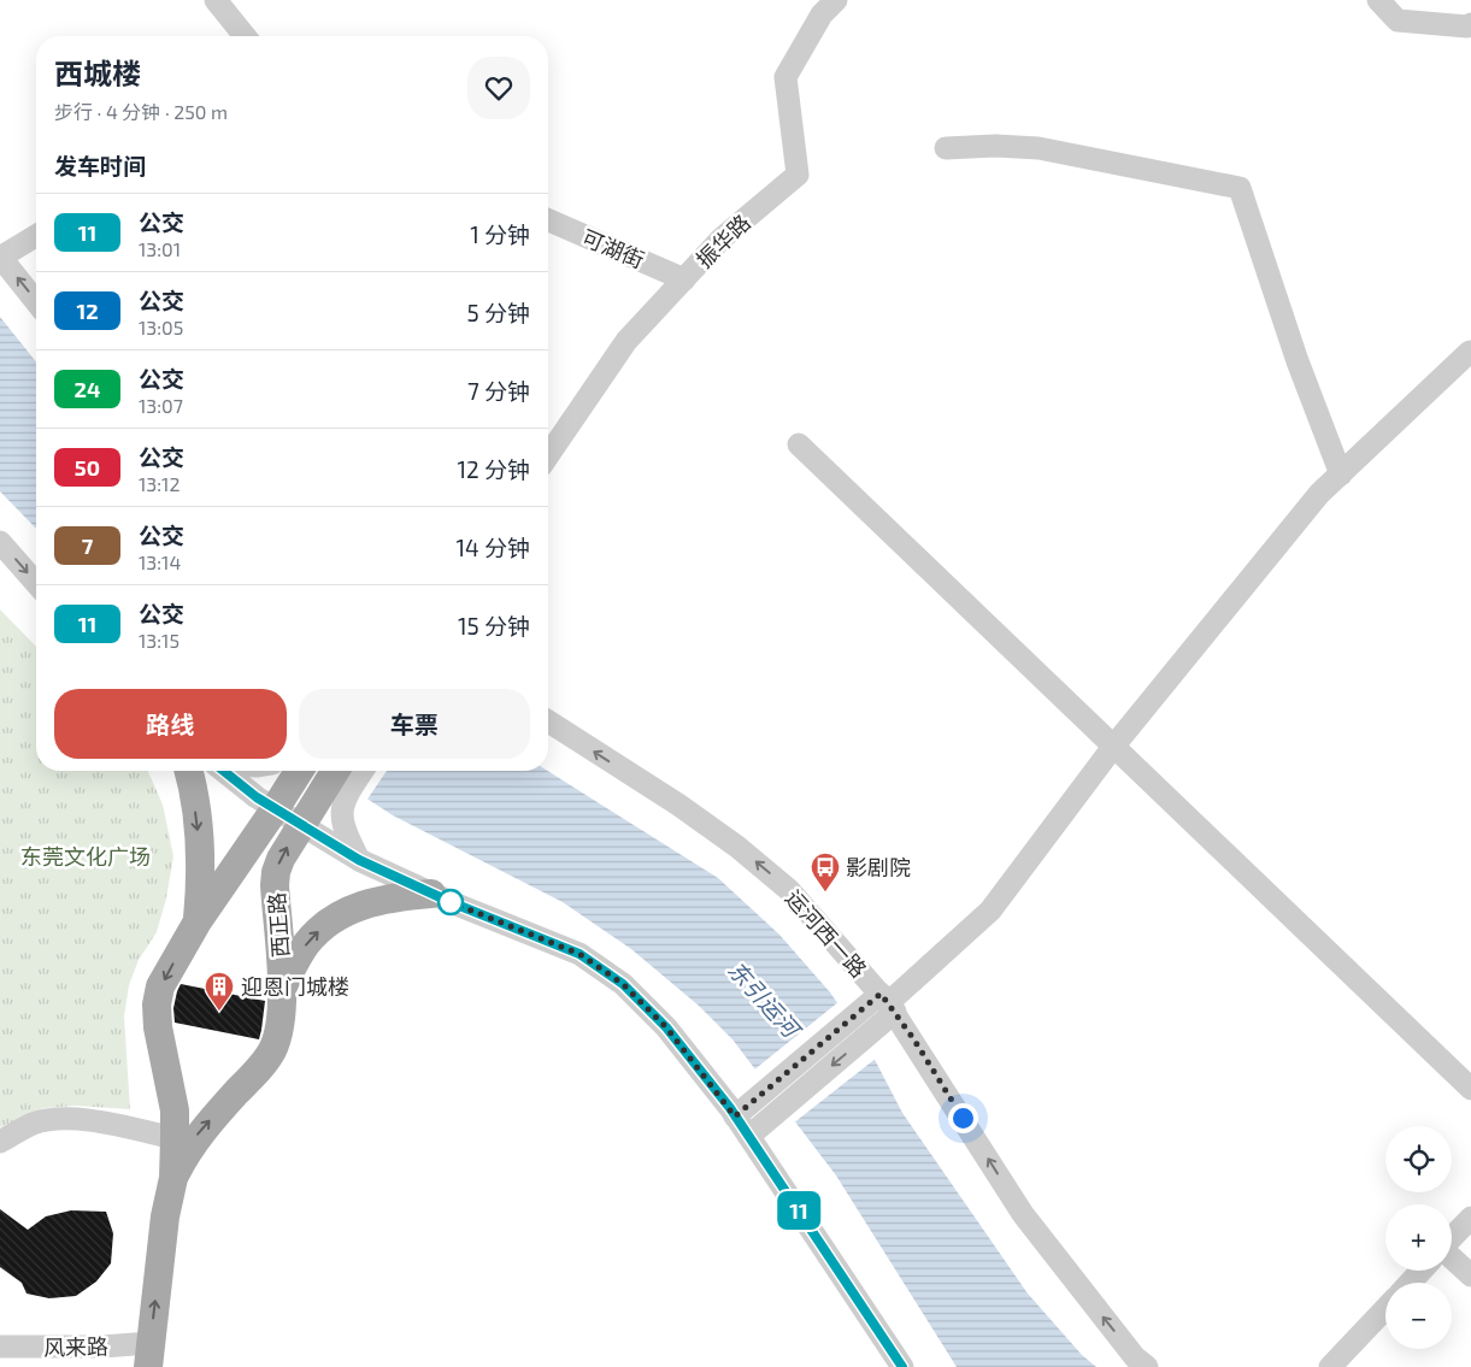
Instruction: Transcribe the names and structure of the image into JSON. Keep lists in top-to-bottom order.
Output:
{
  "streets": {
    "main road": ["西正路"],
    "street": [
      "振华路",
      "可湖街",
      "运河西一路",
      "风来路"
    ]
  },
  "crossings": [
    ["振华路", "可湖街"],
    ["西正路", "风来路"]
  ],
  "water": ["东引运河"],
  "parks": ["东莞文化广场"],
  "places": {
    "bus stop": ["影剧院"],
    "building": ["迎恩门城楼"]
  },
  "lines": ["bus line 11"],
  "page": {
    "on_map": "11",
    "heading": [
      ["西城楼", "步行 · 4 分钟 · 250 m"],
      "发车时间"
    ],
    "list": [
      {
        "mark": "11",
        "name": "公交",
        "note": "13:01",
        "value": "1 分钟"
      },
      {
        "mark": "12",
        "name": "公交",
        "note": "13:05",
        "value": "5 分钟"
      },
      {
        "mark": "24",
        "name": "公交",
        "note": "13:07",
        "value": "7 分钟"
      },
      {
        "mark": "50",
        "name": "公交",
        "note": "13:12",
        "value": "12 分钟"
      },
      {
        "mark": "7",
        "name": "公交",
        "note": "13:14",
        "value": "14 分钟"
      },
      {
        "mark": "11",
        "name": "公交",
        "note": "13:15",
        "value": "15 分钟"
      }
    ],
    "buttons": ["路线", "车票"],
    "map_buttons": ["+", "−"]
  }
}
